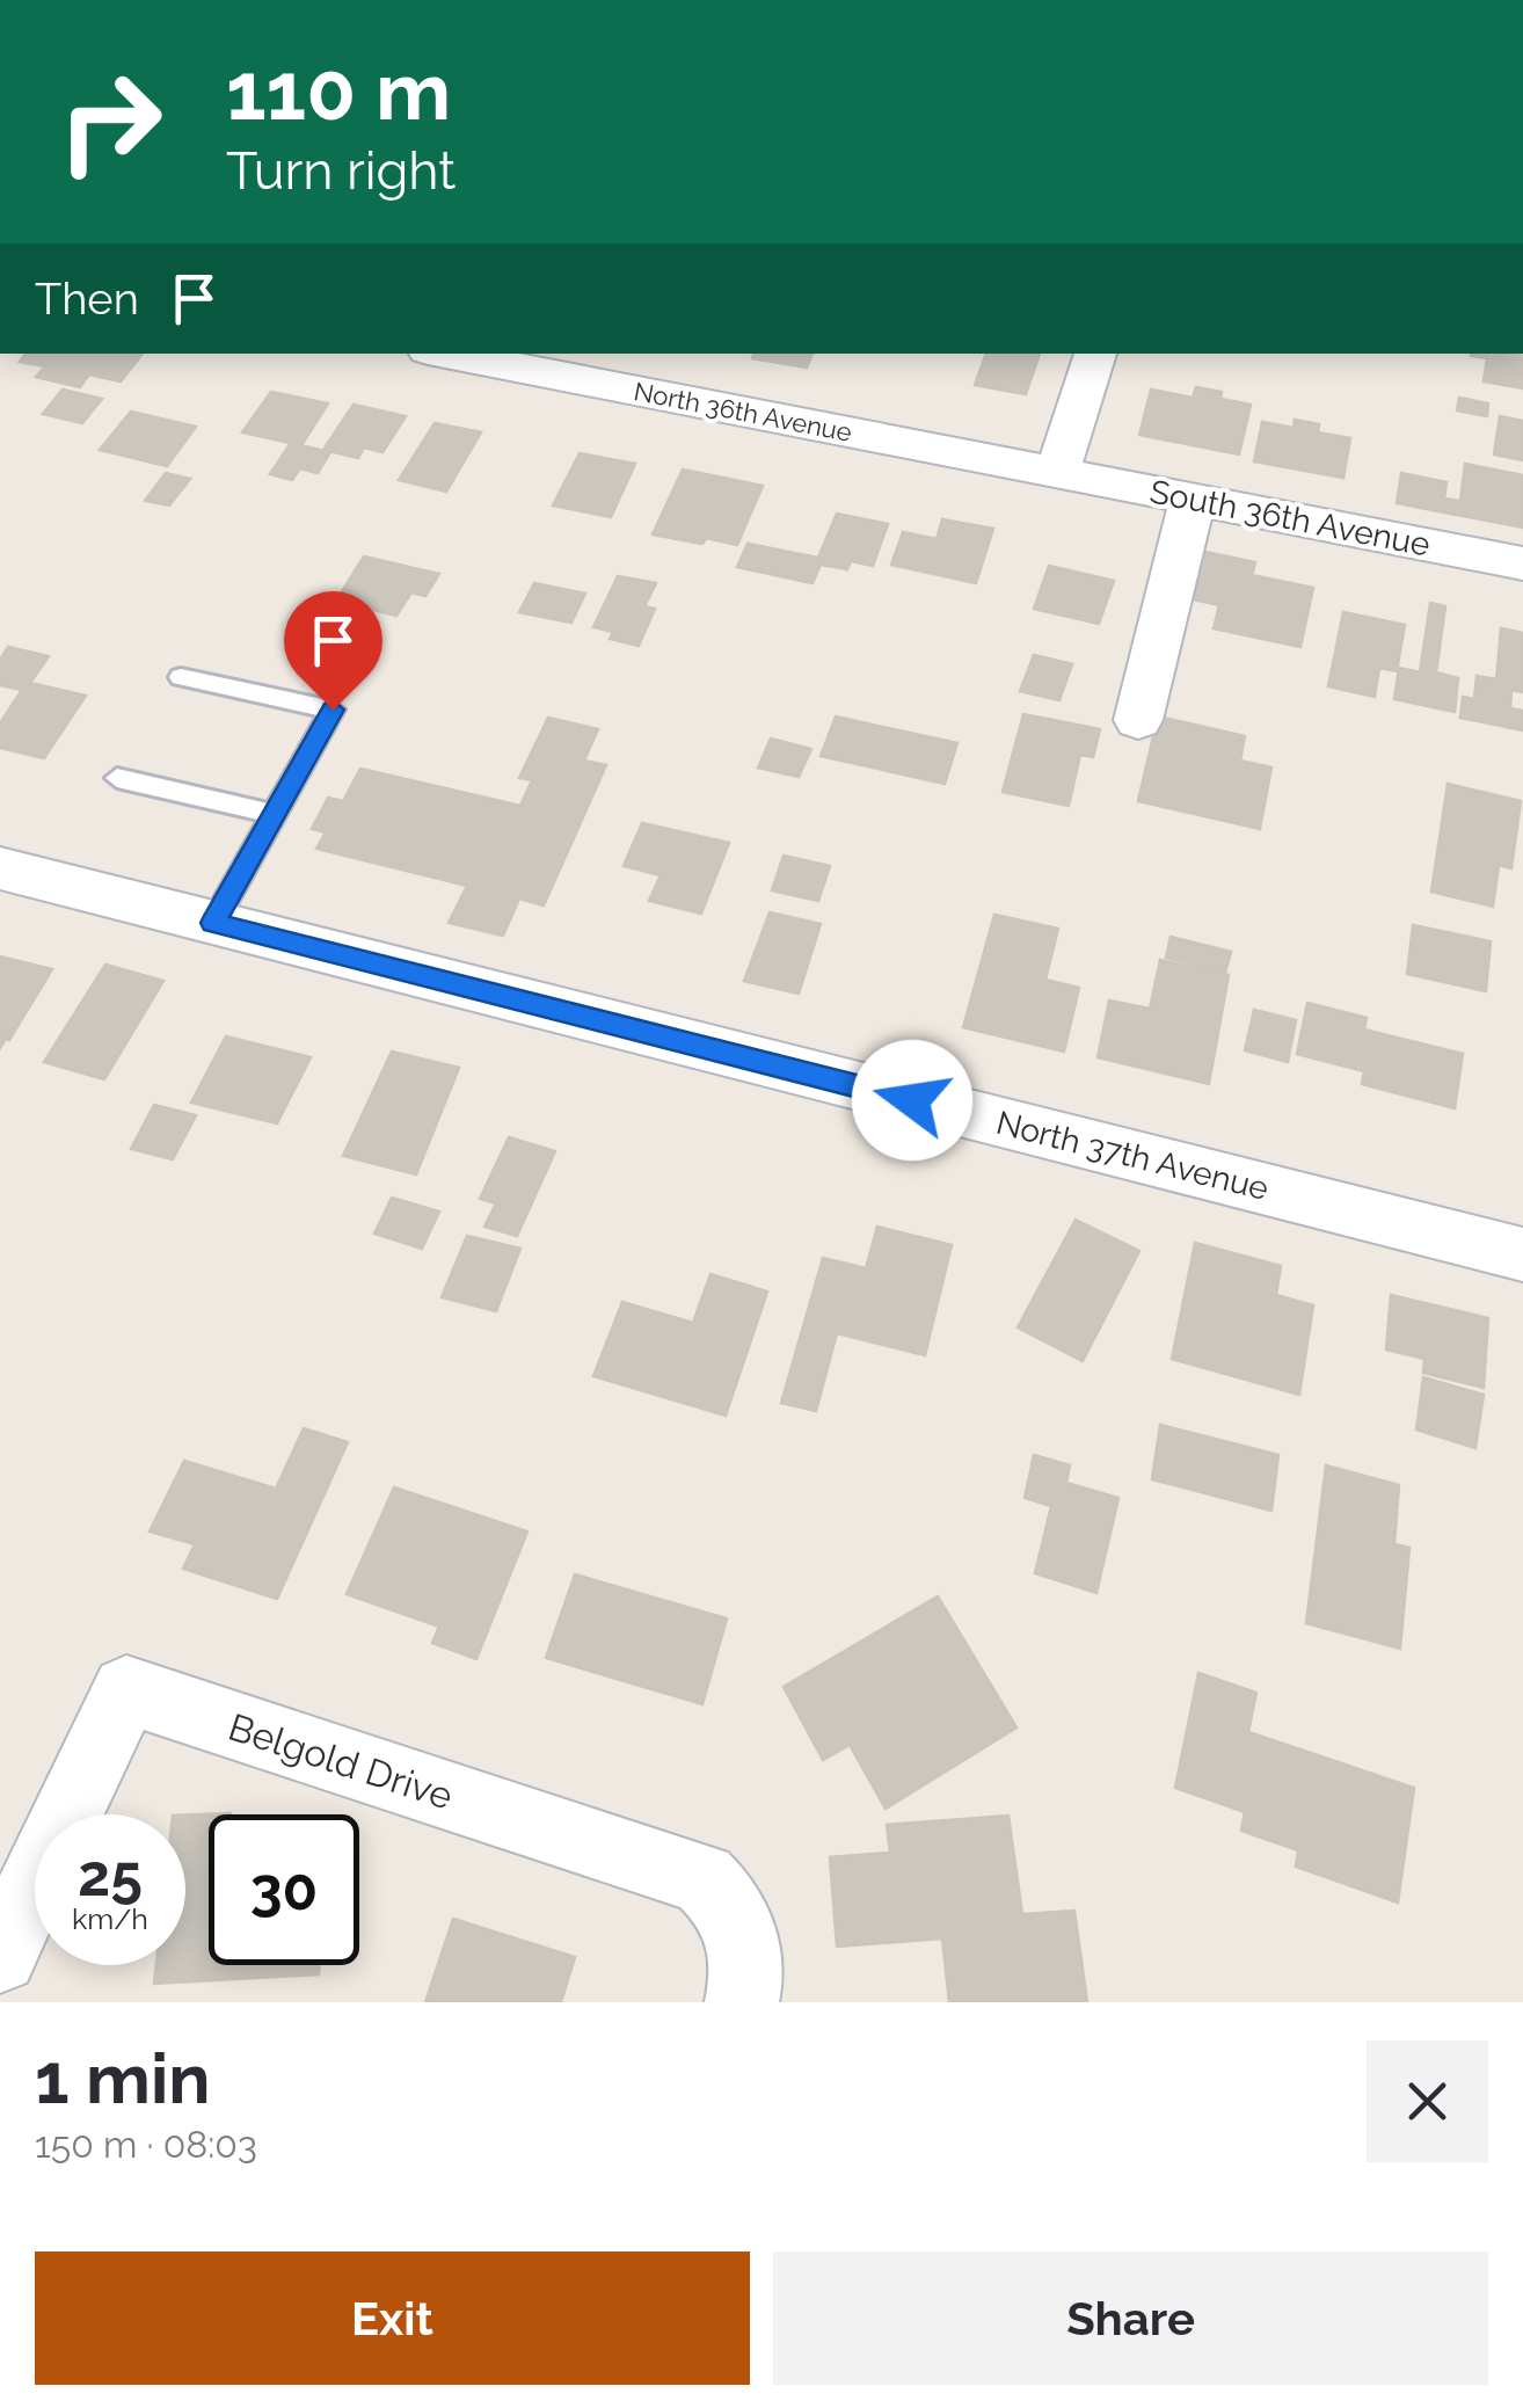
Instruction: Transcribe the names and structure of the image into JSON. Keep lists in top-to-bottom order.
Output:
{
  "streets": {
    "street": [
      "North 36th Avenue",
      "South 36th Avenue",
      "North 37th Avenue",
      "Belgold Drive"
    ]
  },
  "crossings": [
    ["North 36th Avenue", "South 36th Avenue"]
  ],
  "page": {
    "turn": ["110 m", "Turn right"],
    "then": "Then",
    "speed": "25 km/h",
    "limit": "30",
    "heading": ["1 min", "150 m · 08:03"],
    "buttons": ["Exit", "Share"]
  }
}
